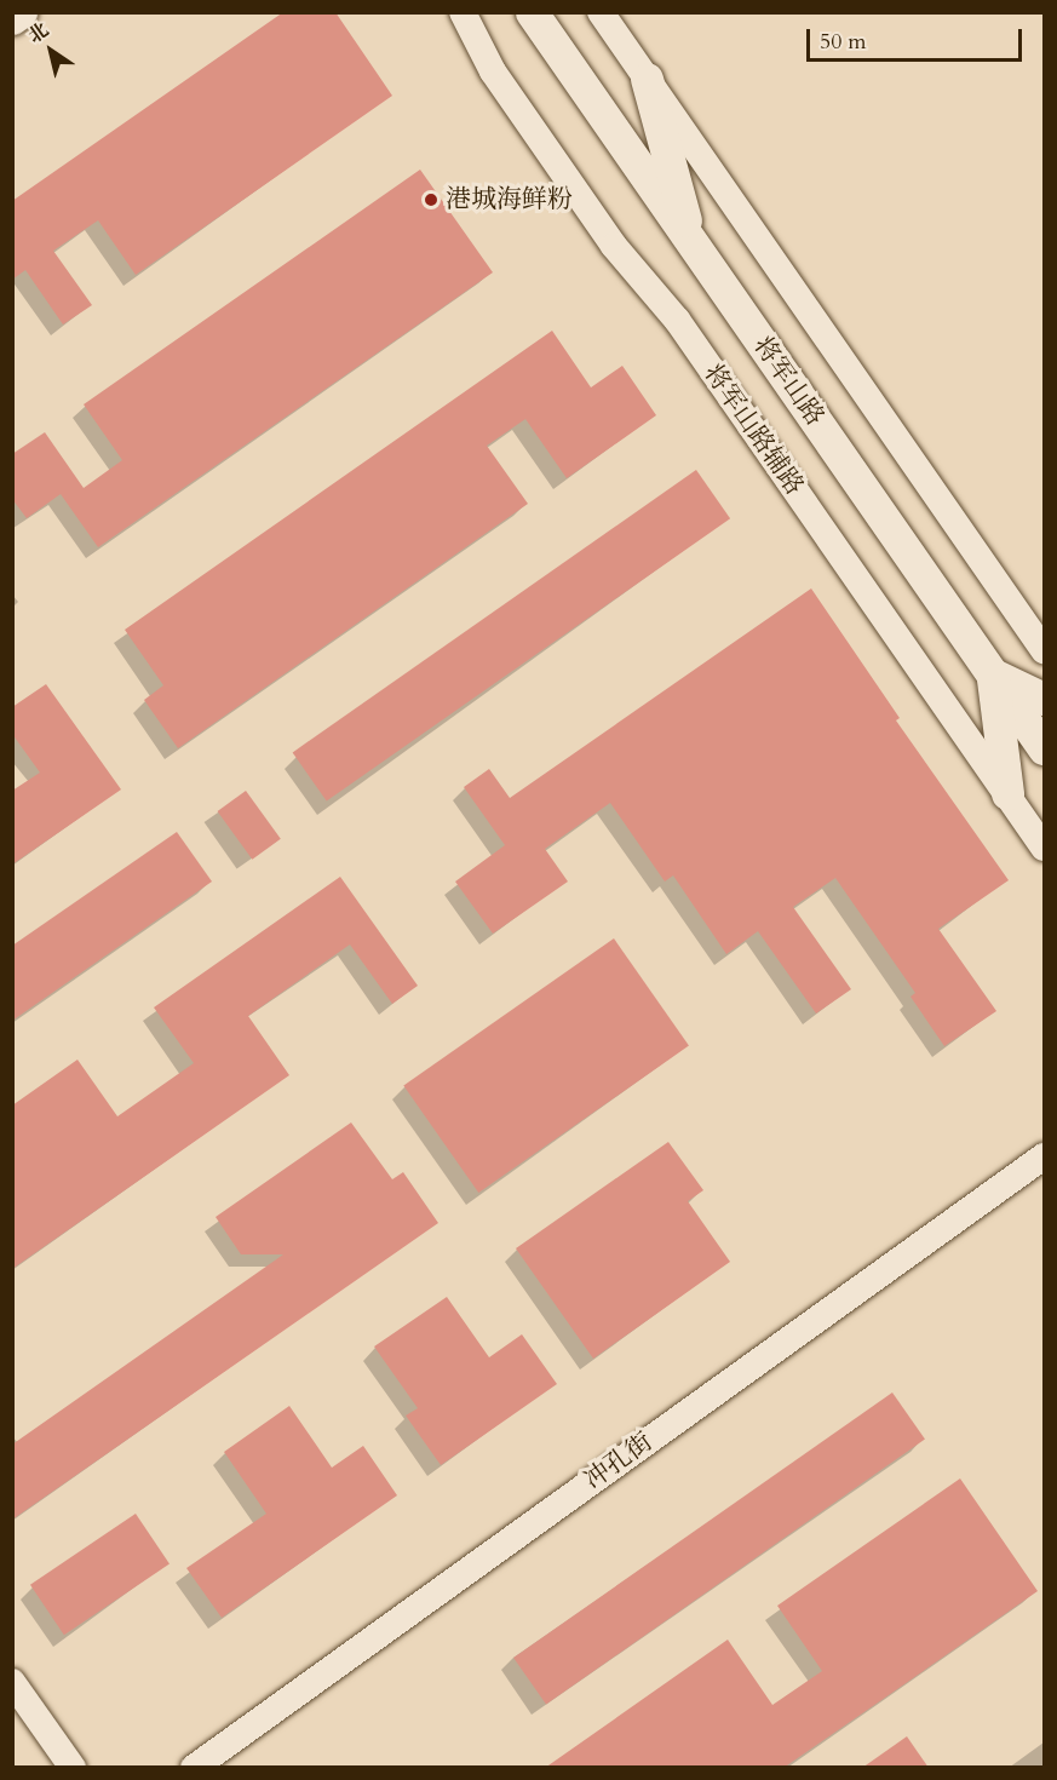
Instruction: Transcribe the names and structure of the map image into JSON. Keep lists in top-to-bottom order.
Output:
{
  "streets": {
    "street": ["将军山路", "将军山路辅路", "冲孔街"]
  },
  "places": ["港城海鲜粉"],
  "scale_bar": "50 m",
  "north": "top left"
}
